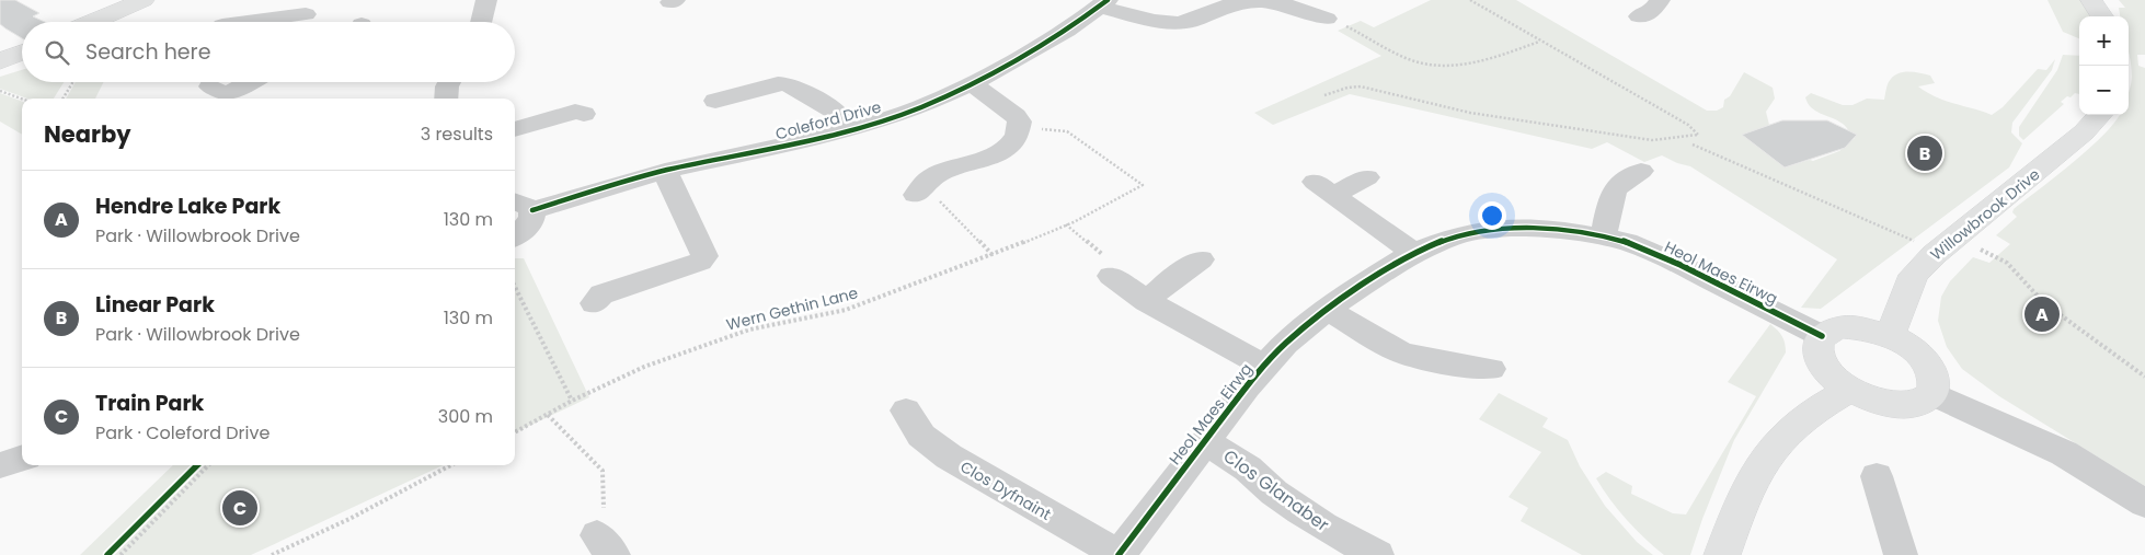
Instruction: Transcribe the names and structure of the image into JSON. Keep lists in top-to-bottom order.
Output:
{
  "streets": {
    "street": [
      "Coleford Drive",
      "Willowbrook Drive",
      "Heol Maes Eirwg",
      "Clos Dyfnaint",
      "Clos Glanaber"
    ],
    "path": ["Wern Gethin Lane"]
  },
  "crossings": [
    ["Heol Maes Eirwg", "Clos Dyfnaint"],
    ["Heol Maes Eirwg", "Clos Glanaber"]
  ],
  "page": {
    "map_buttons": ["+", "−"],
    "search": "Search here",
    "heading": ["Nearby", "3 results"],
    "pins": ["B", "A", "C"],
    "list": [
      {
        "mark": "A",
        "name": "Hendre Lake Park",
        "note": "Park · Willowbrook Drive",
        "value": "130 m"
      },
      {
        "mark": "B",
        "name": "Linear Park",
        "note": "Park · Willowbrook Drive",
        "value": "130 m"
      },
      {
        "mark": "C",
        "name": "Train Park",
        "note": "Park · Coleford Drive",
        "value": "300 m"
      }
    ]
  }
}
